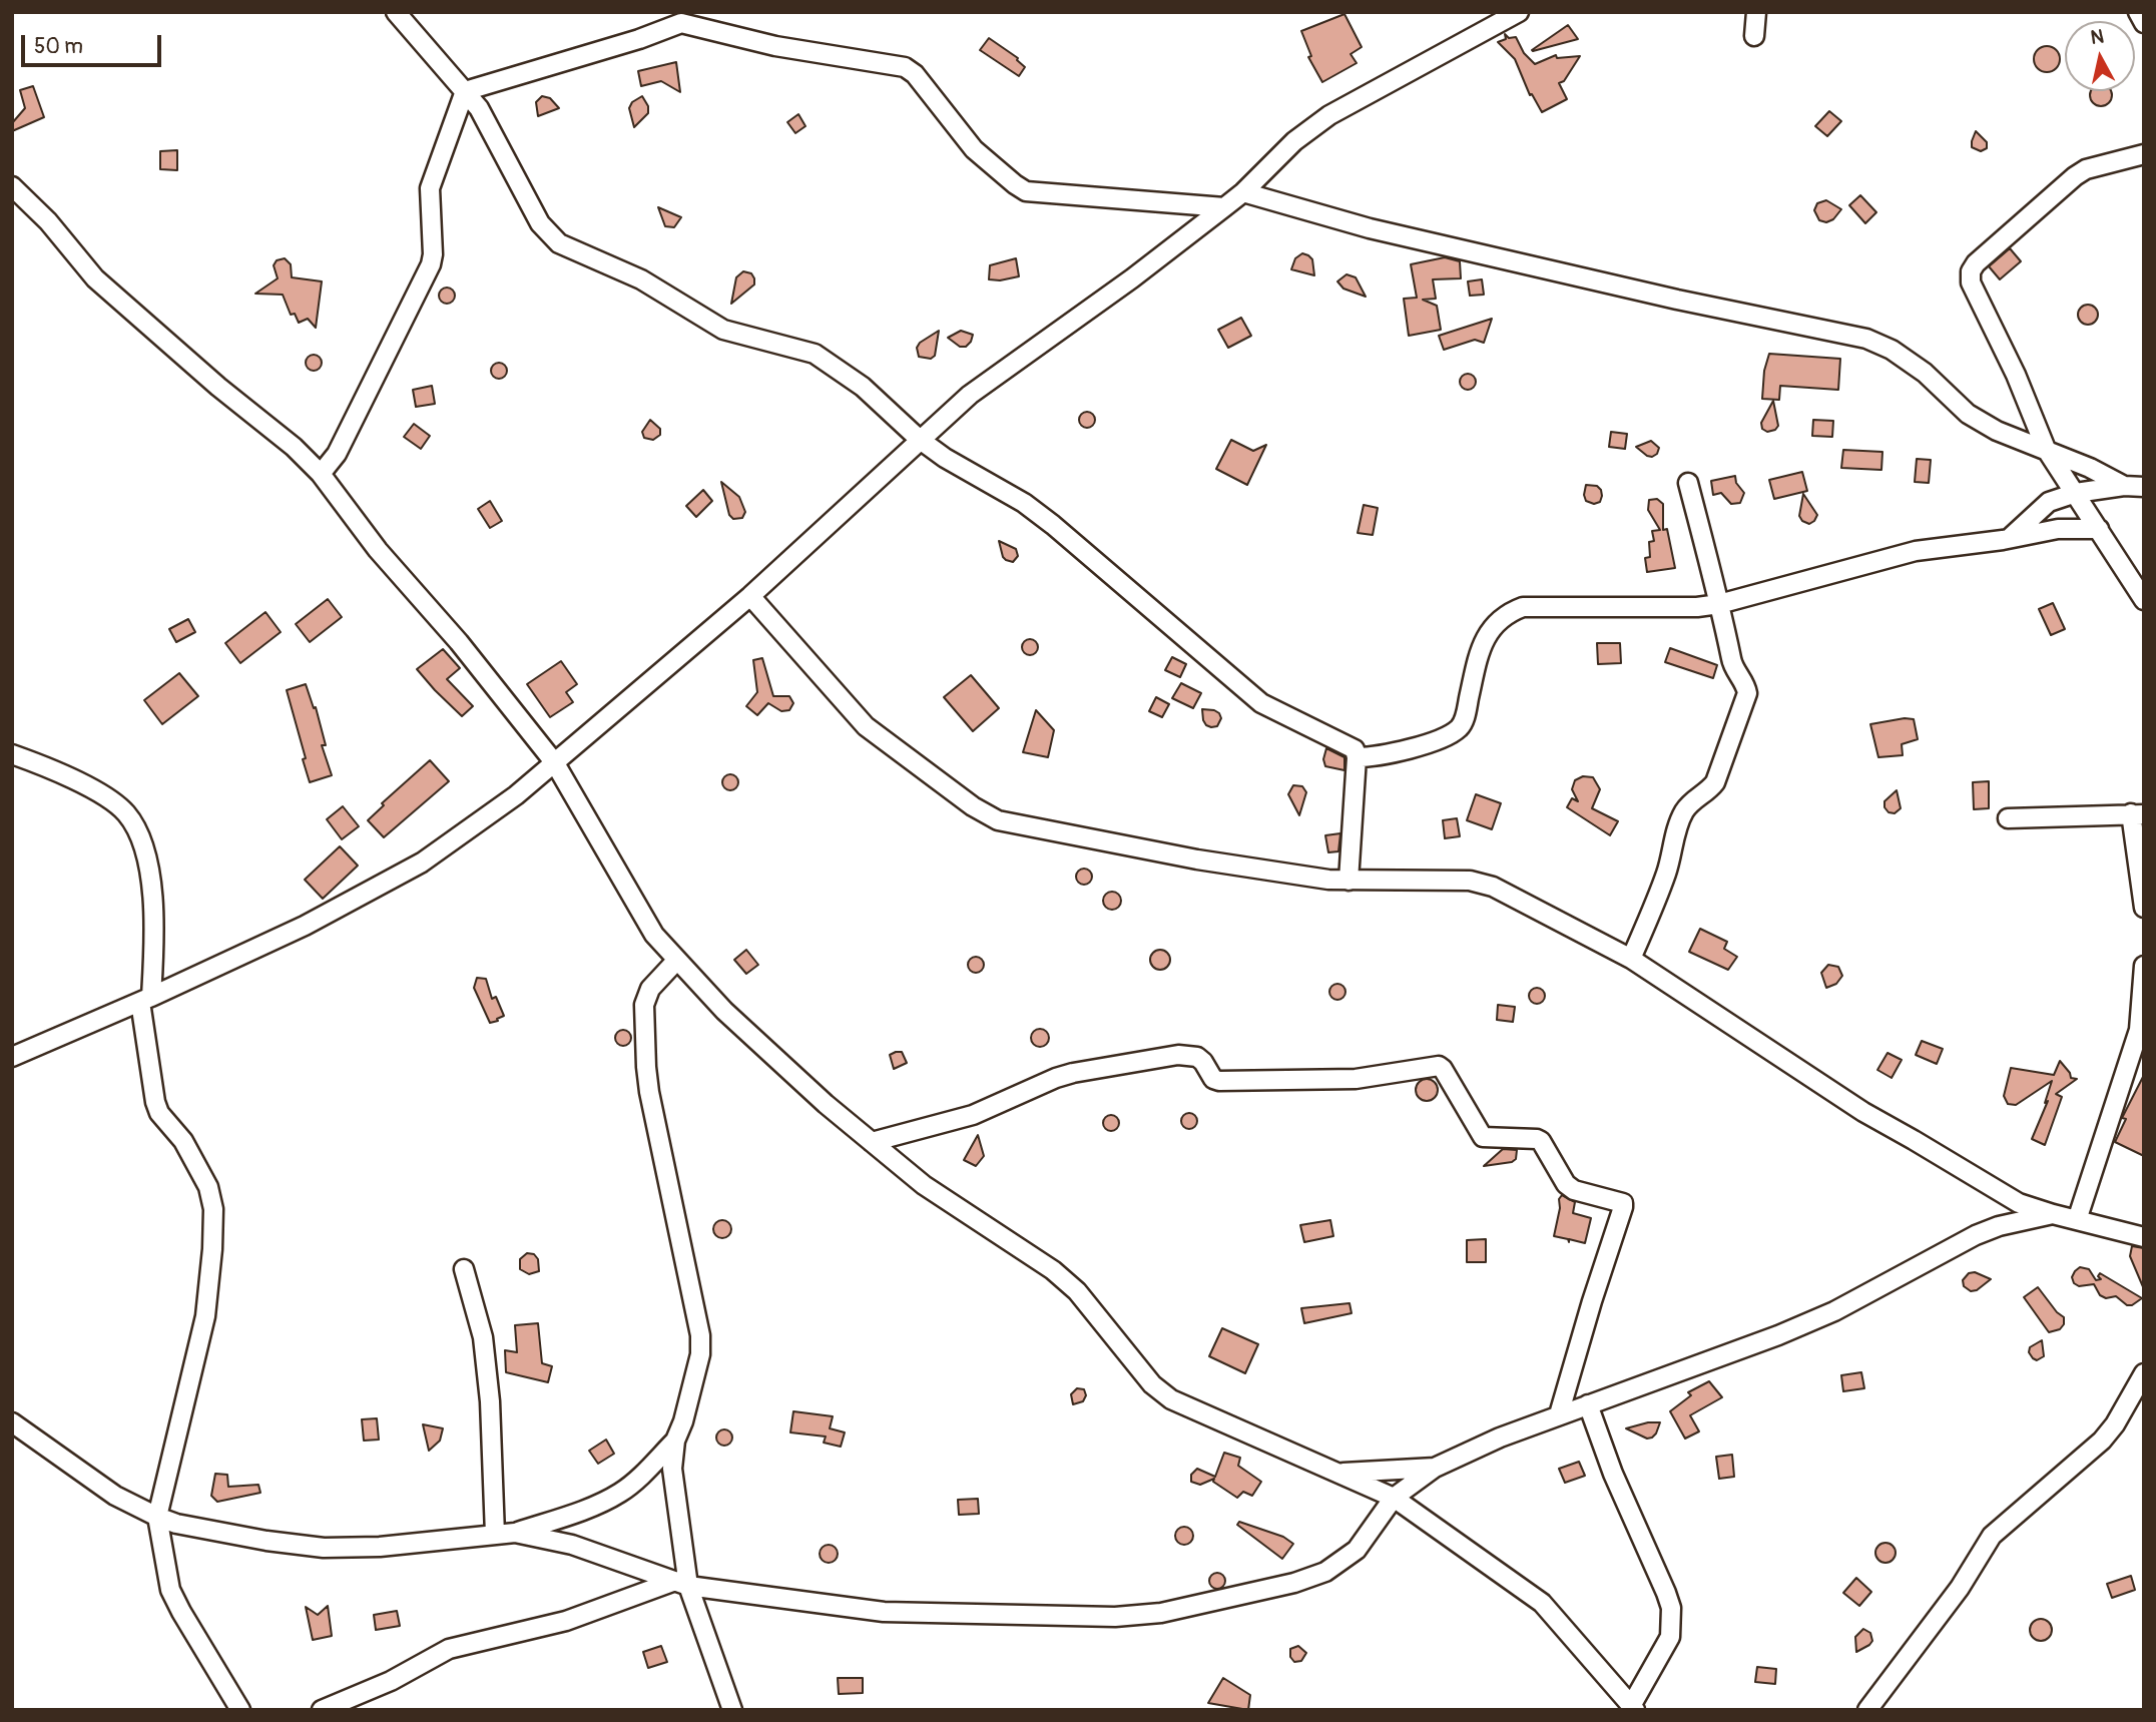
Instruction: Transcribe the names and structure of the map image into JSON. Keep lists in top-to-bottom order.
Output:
{
  "scale_bar": "50 m",
  "north": "top"
}
